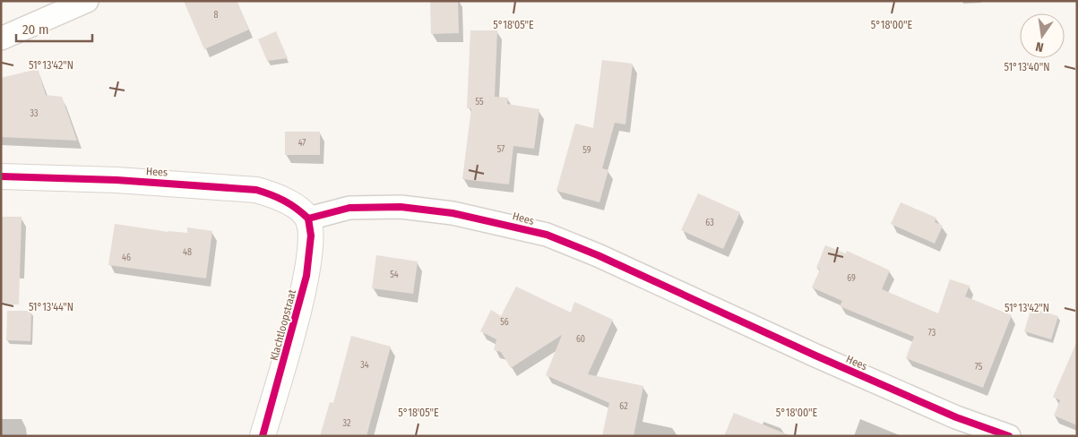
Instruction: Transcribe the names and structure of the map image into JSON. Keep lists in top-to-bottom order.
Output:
{
  "streets": {
    "main road": ["Hees", "Klachtloopstraat"]
  },
  "crossings": [
    ["Hees", "Klachtloopstraat"]
  ],
  "house_numbers": [
    "8",
    "55",
    "33",
    "47",
    "57",
    "59",
    "63",
    "48",
    "46",
    "54",
    "69",
    "56",
    "73",
    "60",
    "34",
    "75",
    "62",
    "32"
  ],
  "scale_bar": "20 m",
  "north": "bottom",
  "coordinates": [
    "5°18'05\"E",
    "5°18'00\"E",
    "51°13'42\"N",
    "51°13'40\"N",
    "51°13'44\"N"
  ]
}
